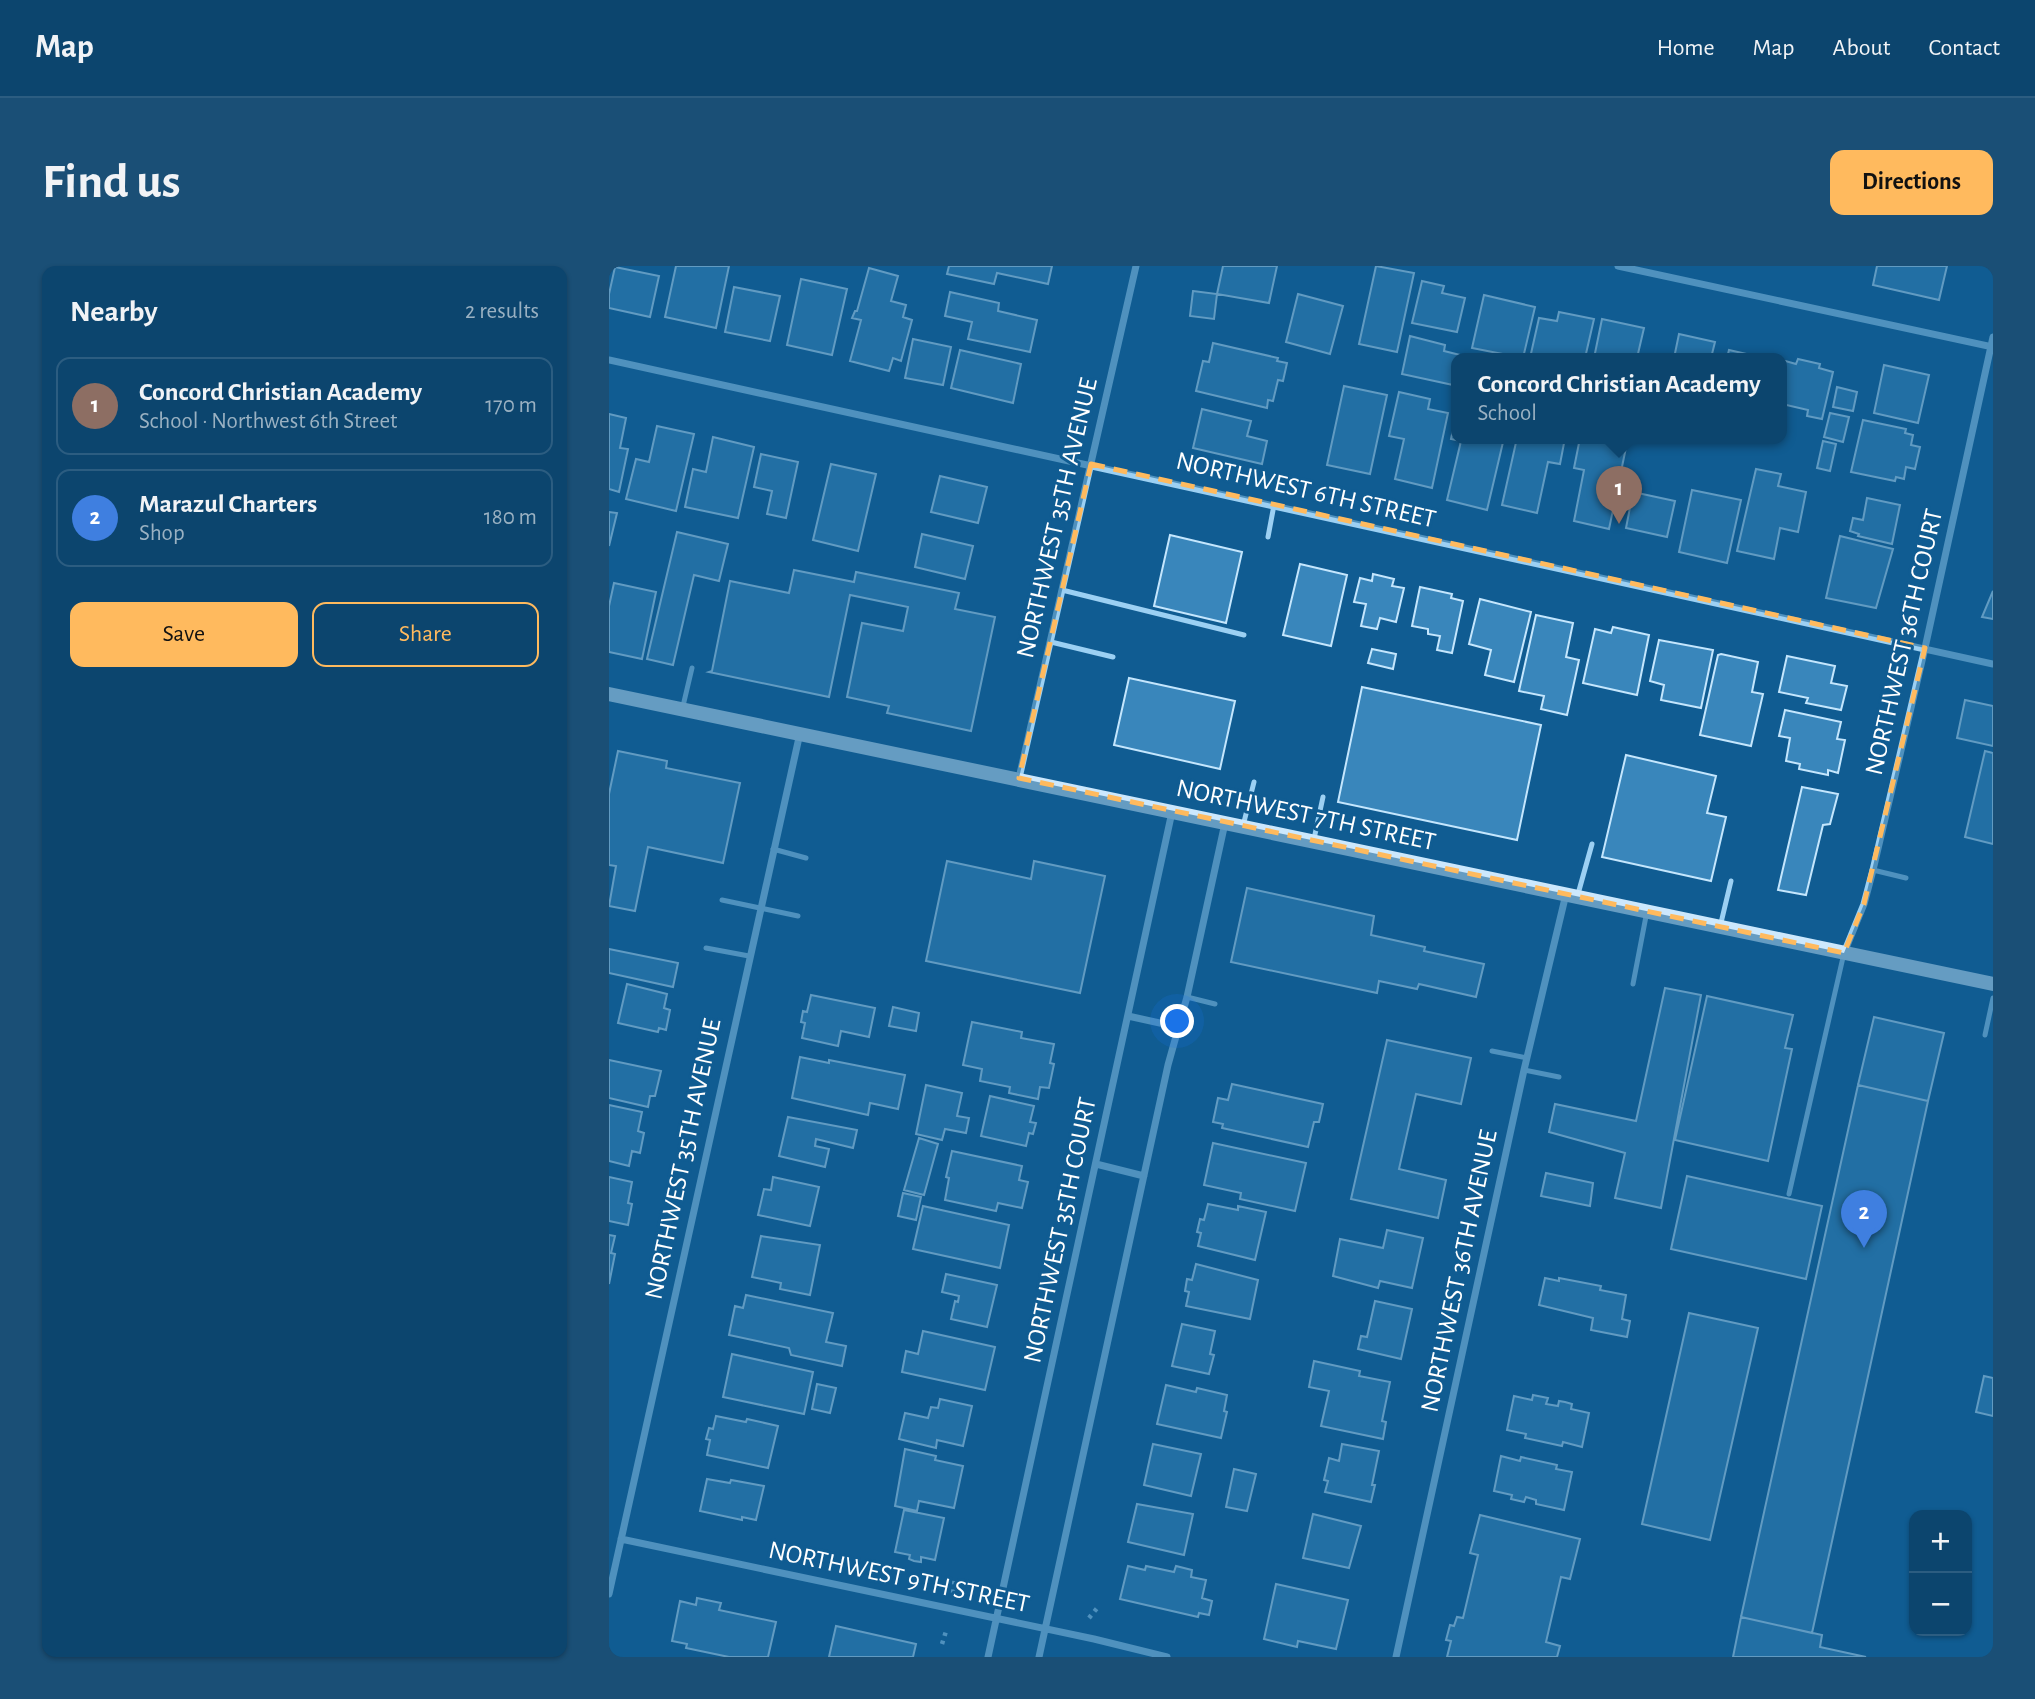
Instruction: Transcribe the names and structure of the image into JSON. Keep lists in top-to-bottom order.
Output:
{
  "streets": {
    "main road": ["NORTHWEST 7TH STREET"],
    "street": [
      "NORTHWEST 6TH STREET",
      "NORTHWEST 35TH AVENUE",
      "NORTHWEST 36TH COURT",
      "NORTHWEST 35TH COURT",
      "NORTHWEST 36TH AVENUE",
      "NORTHWEST 9TH STREET"
    ]
  },
  "crossings": [
    ["NORTHWEST 6TH STREET", "NORTHWEST 35TH AVENUE"],
    ["NORTHWEST 6TH STREET", "NORTHWEST 36TH COURT"],
    ["NORTHWEST 35TH AVENUE", "NORTHWEST 7TH STREET"],
    ["NORTHWEST 35TH AVENUE", "NORTHWEST 9TH STREET"],
    ["NORTHWEST 36TH COURT", "NORTHWEST 7TH STREET"],
    ["NORTHWEST 7TH STREET", "NORTHWEST 35TH COURT"],
    ["NORTHWEST 7TH STREET", "NORTHWEST 36TH AVENUE"],
    ["NORTHWEST 35TH COURT", "NORTHWEST 9TH STREET"]
  ],
  "page": {
    "header": "Map",
    "nav": [
      "Home",
      "Map",
      "About",
      "Contact"
    ],
    "buttons": [
      "Directions",
      ["Save", "Share"]
    ],
    "title": "Find us",
    "heading": ["Nearby", "2 results"],
    "popup": ["Concord Christian Academy", "School"],
    "list": [
      {
        "mark": "1",
        "name": "Concord Christian Academy",
        "note": "School · Northwest 6th Street",
        "value": "170 m"
      },
      {
        "mark": "2",
        "name": "Marazul Charters",
        "note": "Shop",
        "value": "180 m"
      }
    ],
    "pins": ["1", "2"],
    "map_buttons": ["+", "−"]
  }
}
